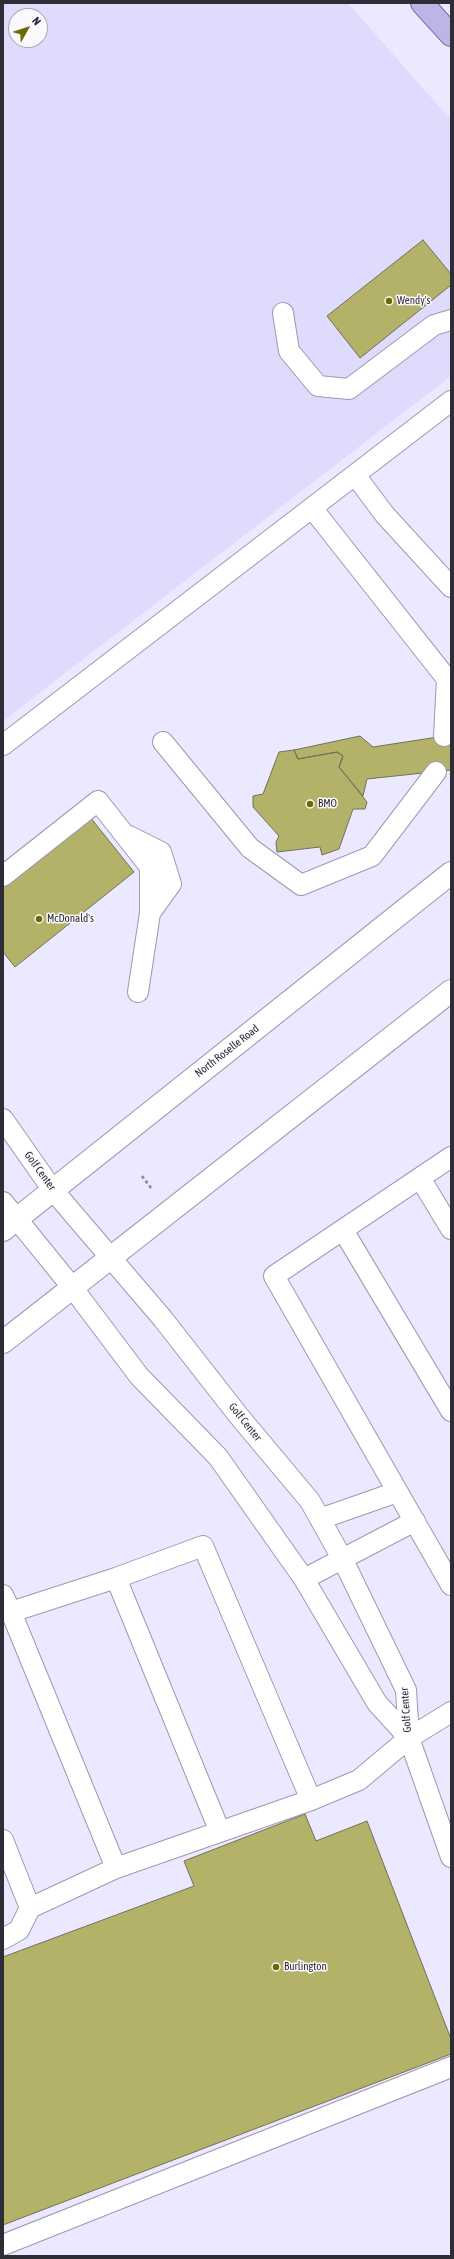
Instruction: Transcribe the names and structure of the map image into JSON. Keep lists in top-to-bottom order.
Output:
{
  "streets": {
    "main road": ["North Roselle Road"],
    "lane": ["Golf Center"]
  },
  "crossings": [
    ["North Roselle Road", "Golf Center"]
  ],
  "places": [
    "Wendy's",
    "BMO",
    "McDonald's",
    "Burlington"
  ],
  "north": "top right"
}
